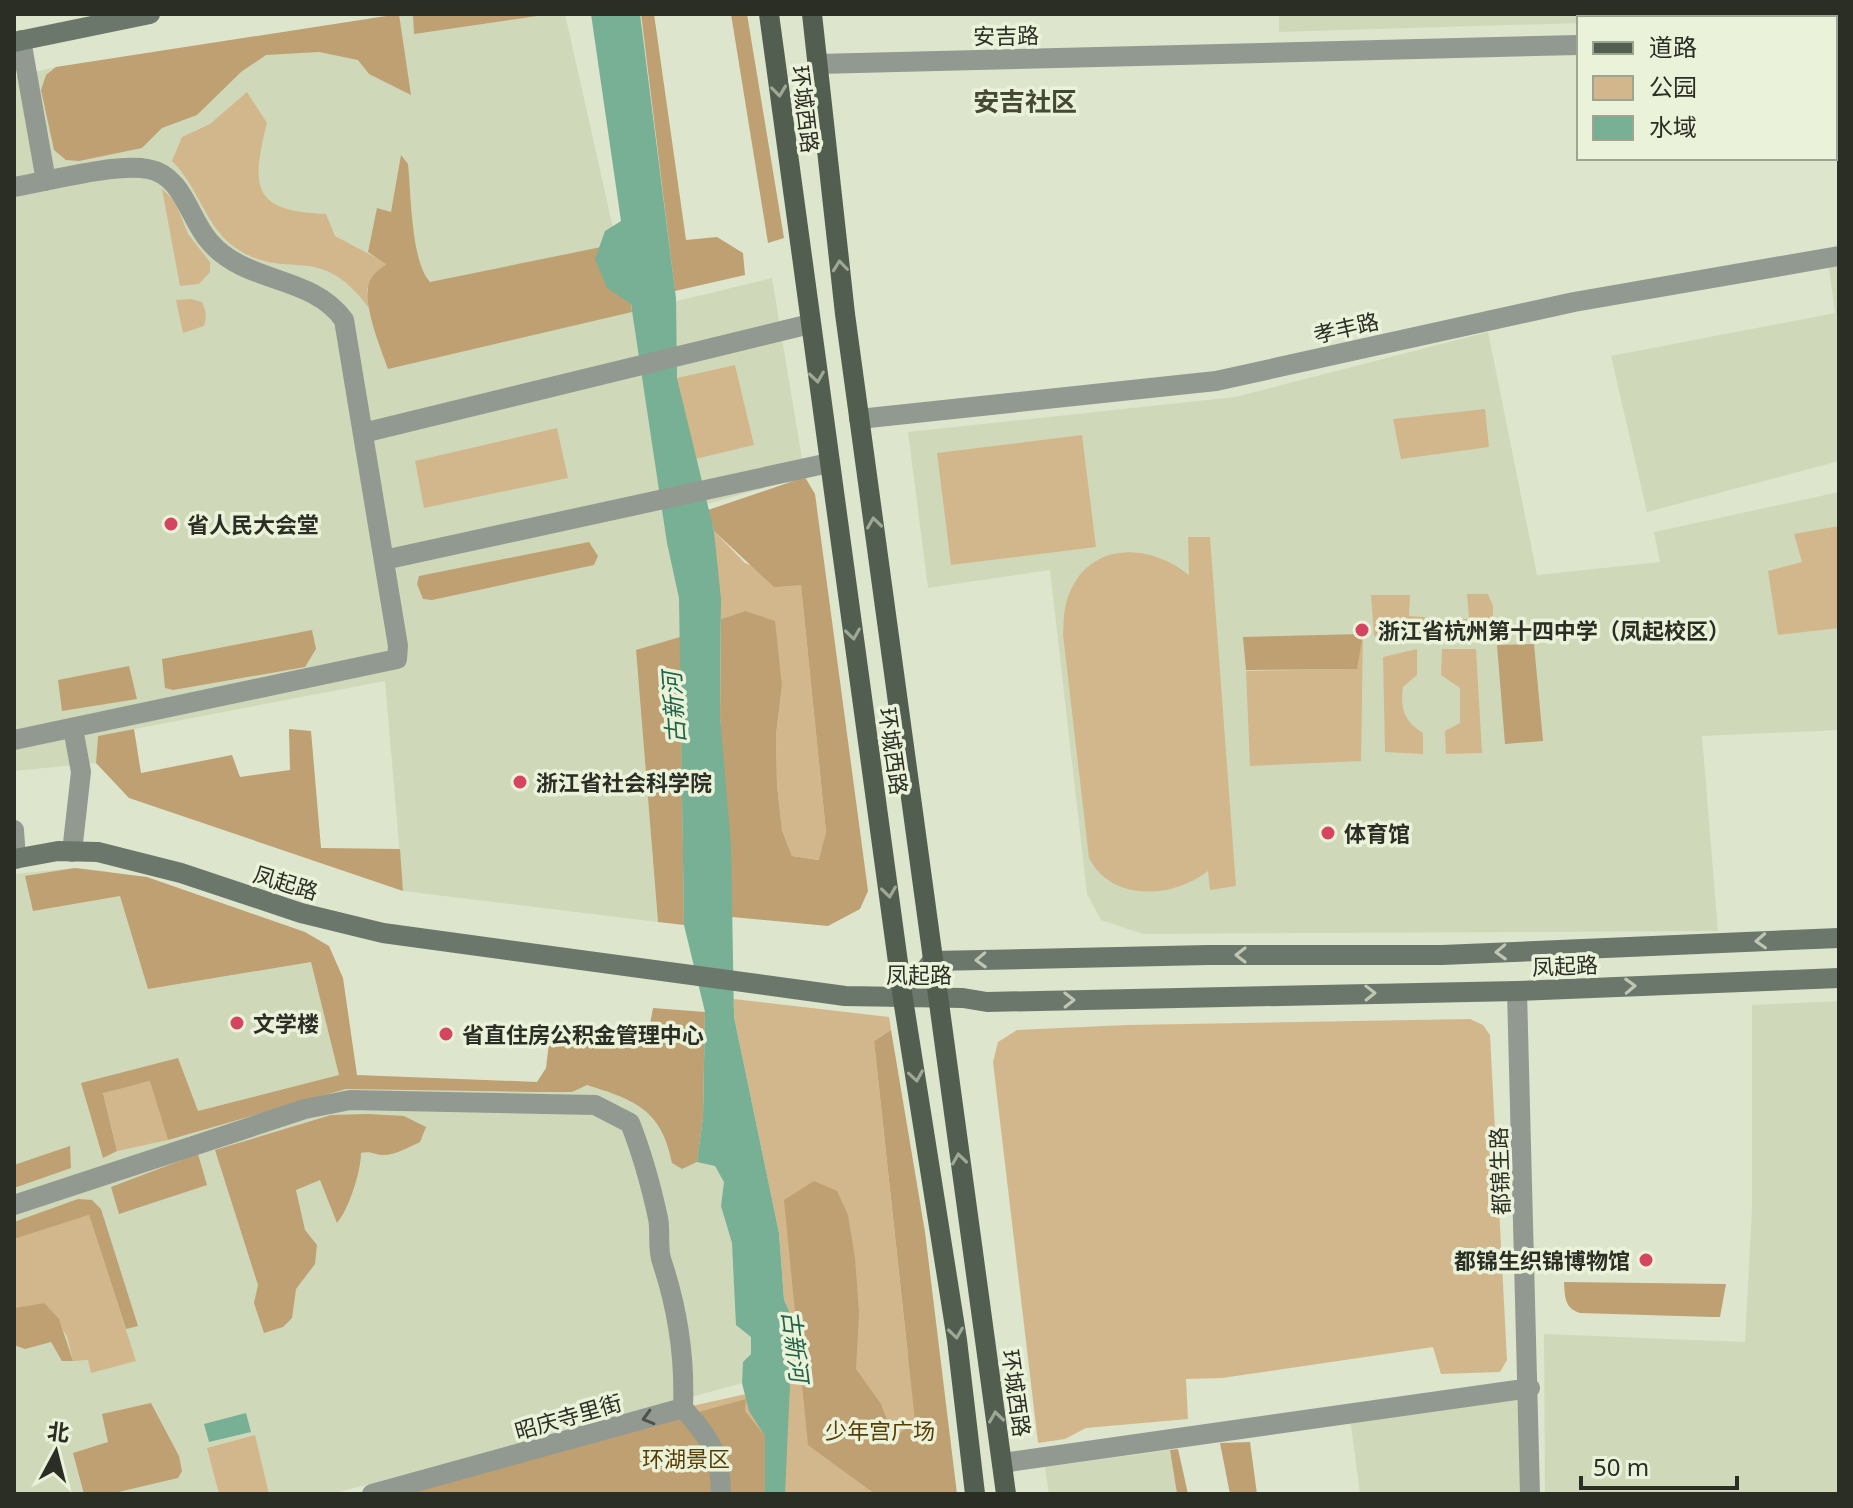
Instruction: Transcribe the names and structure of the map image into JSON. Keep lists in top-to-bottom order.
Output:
{
  "streets": {
    "main road": ["环城西路", "凤起路"],
    "street": [
      "安吉路",
      "孝丰路",
      "都锦生路",
      "昭庆寺里街"
    ]
  },
  "crossings": [
    ["安吉路", "环城西路"],
    ["环城西路", "孝丰路"],
    ["环城西路", "凤起路"],
    ["凤起路", "都锦生路"]
  ],
  "one_way": ["昭庆寺里街"],
  "districts": ["安吉社区"],
  "water": ["古新河"],
  "parks": ["少年宫广场", "环湖景区"],
  "places": [
    "省人民大会堂",
    "浙江省杭州第十四中学（凤起校区）",
    "浙江省社会科学院",
    "体育馆",
    "文学楼",
    "省直住房公积金管理中心",
    "都锦生织锦博物馆"
  ],
  "legend": ["道路", "公园", "水域"],
  "scale_bar": "50 m",
  "north": "top"
}
